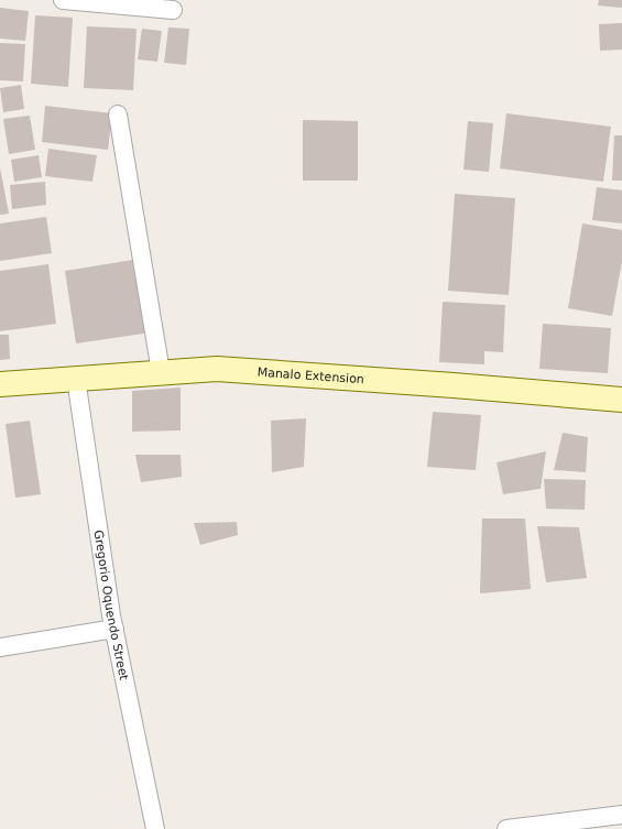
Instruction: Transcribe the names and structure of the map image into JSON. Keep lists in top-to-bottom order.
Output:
{
  "streets": {
    "street": ["Manalo Extension", "Gregorio Oquendo Street"]
  },
  "crossings": [
    ["Manalo Extension", "Gregorio Oquendo Street"]
  ]
}
